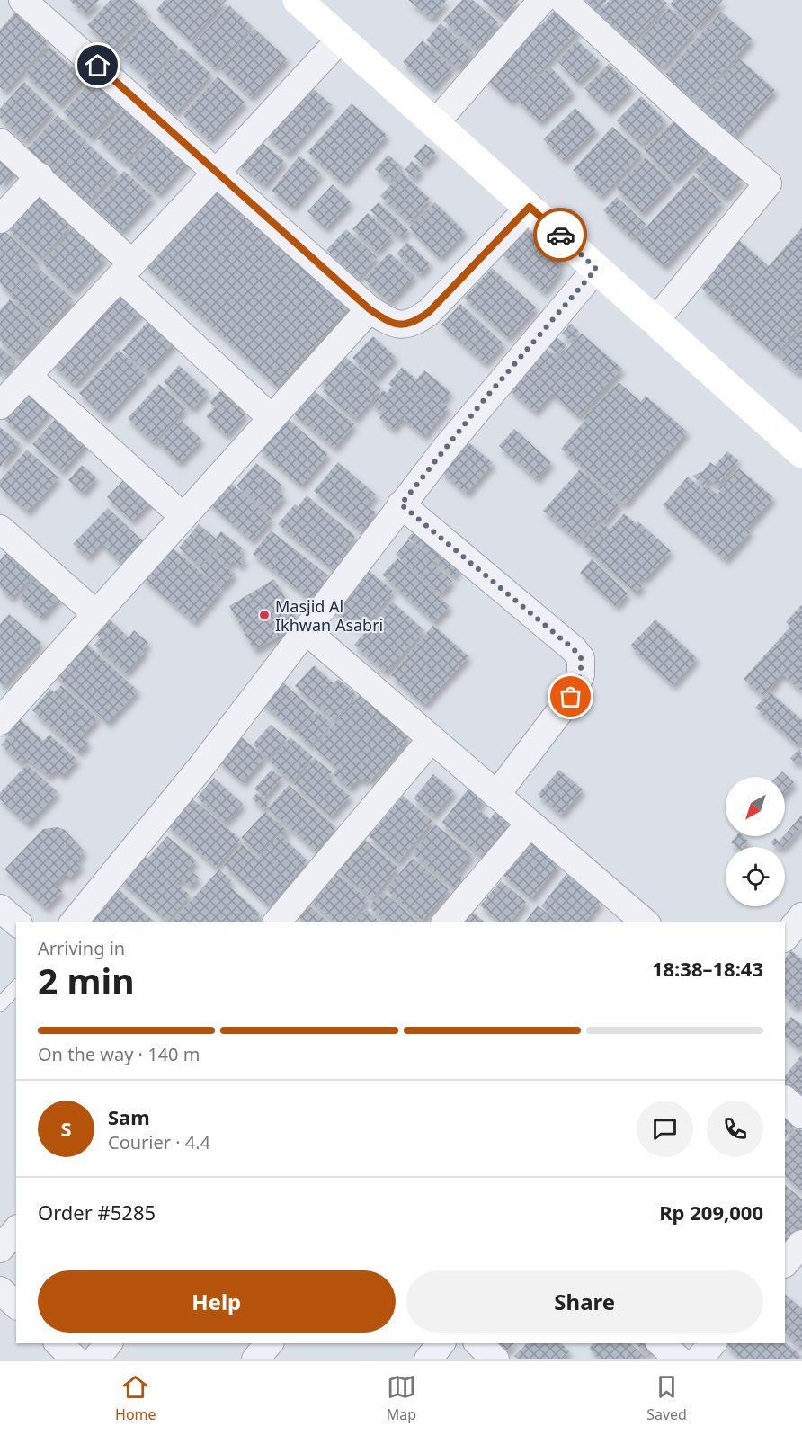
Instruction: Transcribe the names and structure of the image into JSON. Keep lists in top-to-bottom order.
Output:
{
  "places": ["Masjid Al Ikhwan Asabri"],
  "north": "bottom left",
  "page": {
    "heading": ["2 min", "Arriving in", "18:38–18:43"],
    "panel": [
      "Sam",
      "Courier · 4.4",
      "Order #5285",
      "Rp 209,000"
    ],
    "bar": "On the way · 140 m",
    "round": "S",
    "buttons": ["Help", "Share"],
    "tabs": ["Home", "Map", "Saved"]
  }
}
